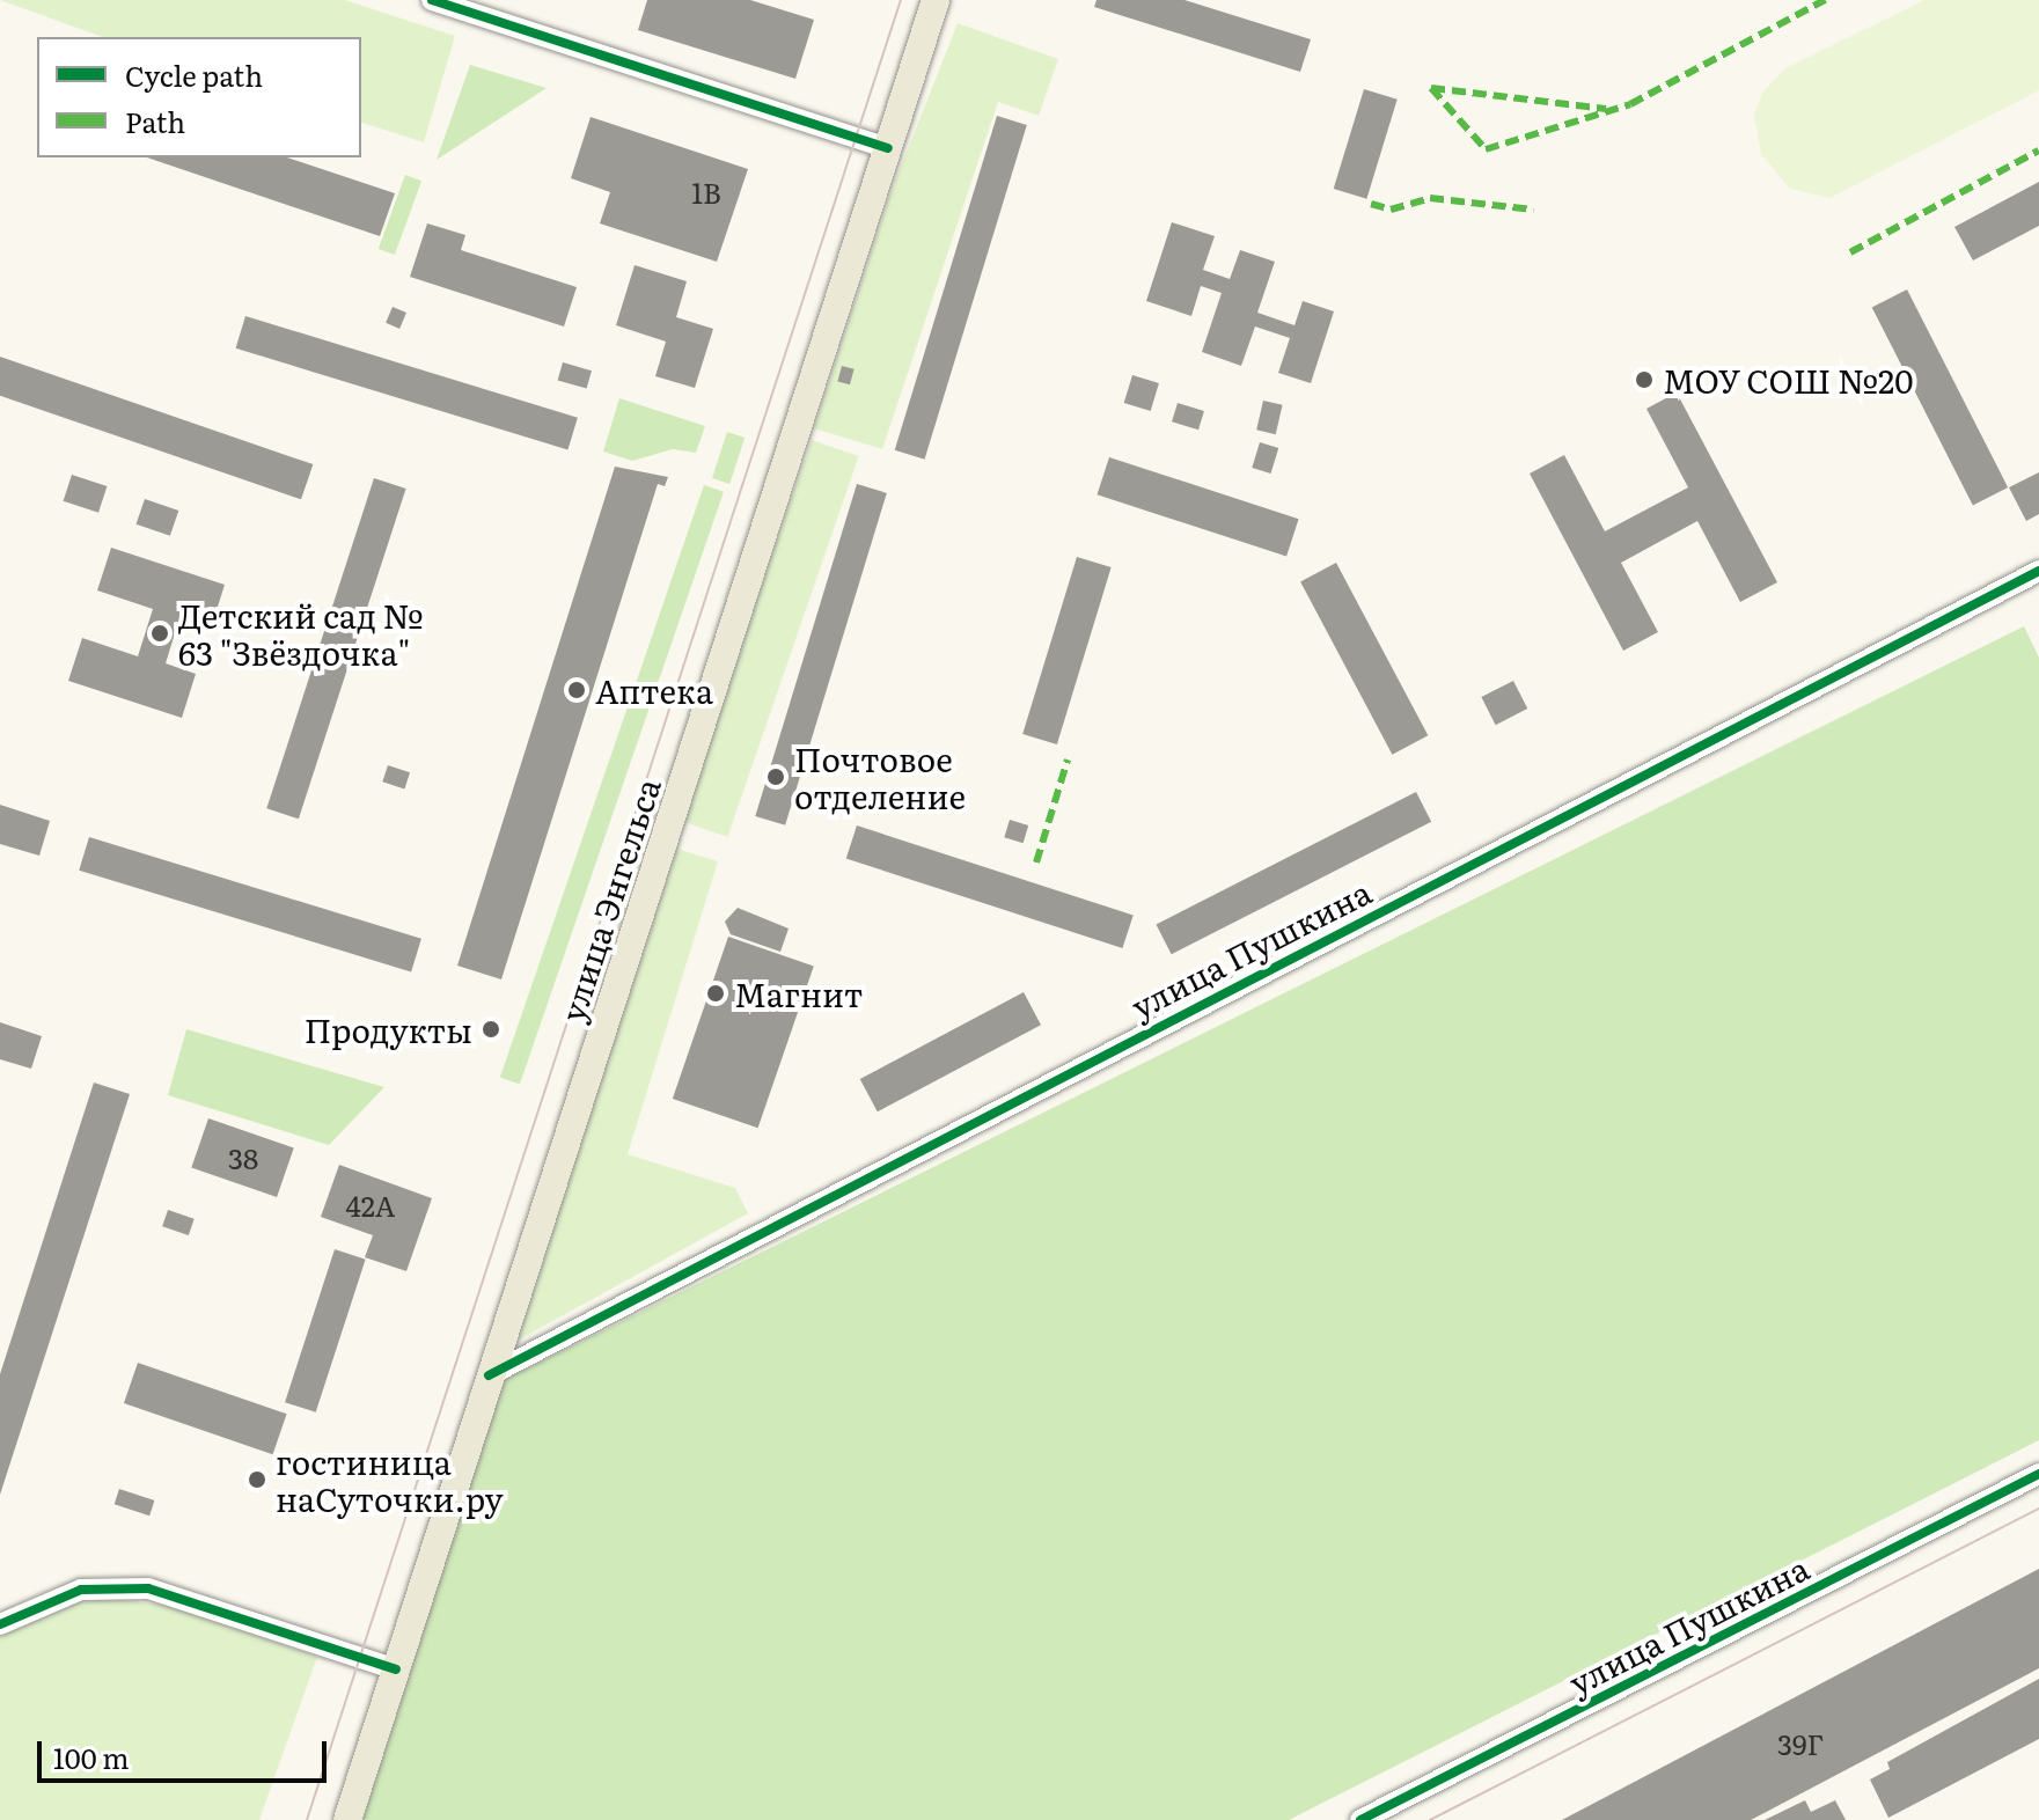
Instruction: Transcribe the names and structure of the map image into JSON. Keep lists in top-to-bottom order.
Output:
{
  "streets": {
    "main road": ["улица Энгельса"],
    "street": ["улица Пушкина"]
  },
  "crossings": [
    ["улица Энгельса", "улица Пушкина"]
  ],
  "places": [
    "МОУ СОШ №20",
    "Детский сад № 63 \"Звёздочка\"",
    "Аптека",
    "Почтовое отделение",
    "Магнит",
    "Продукты",
    "гостиница наСуточки.ру"
  ],
  "house_numbers": [
    "1В",
    "38",
    "42А",
    "39Г"
  ],
  "legend": ["Cycle path", "Path"],
  "scale_bar": "100 m"
}
